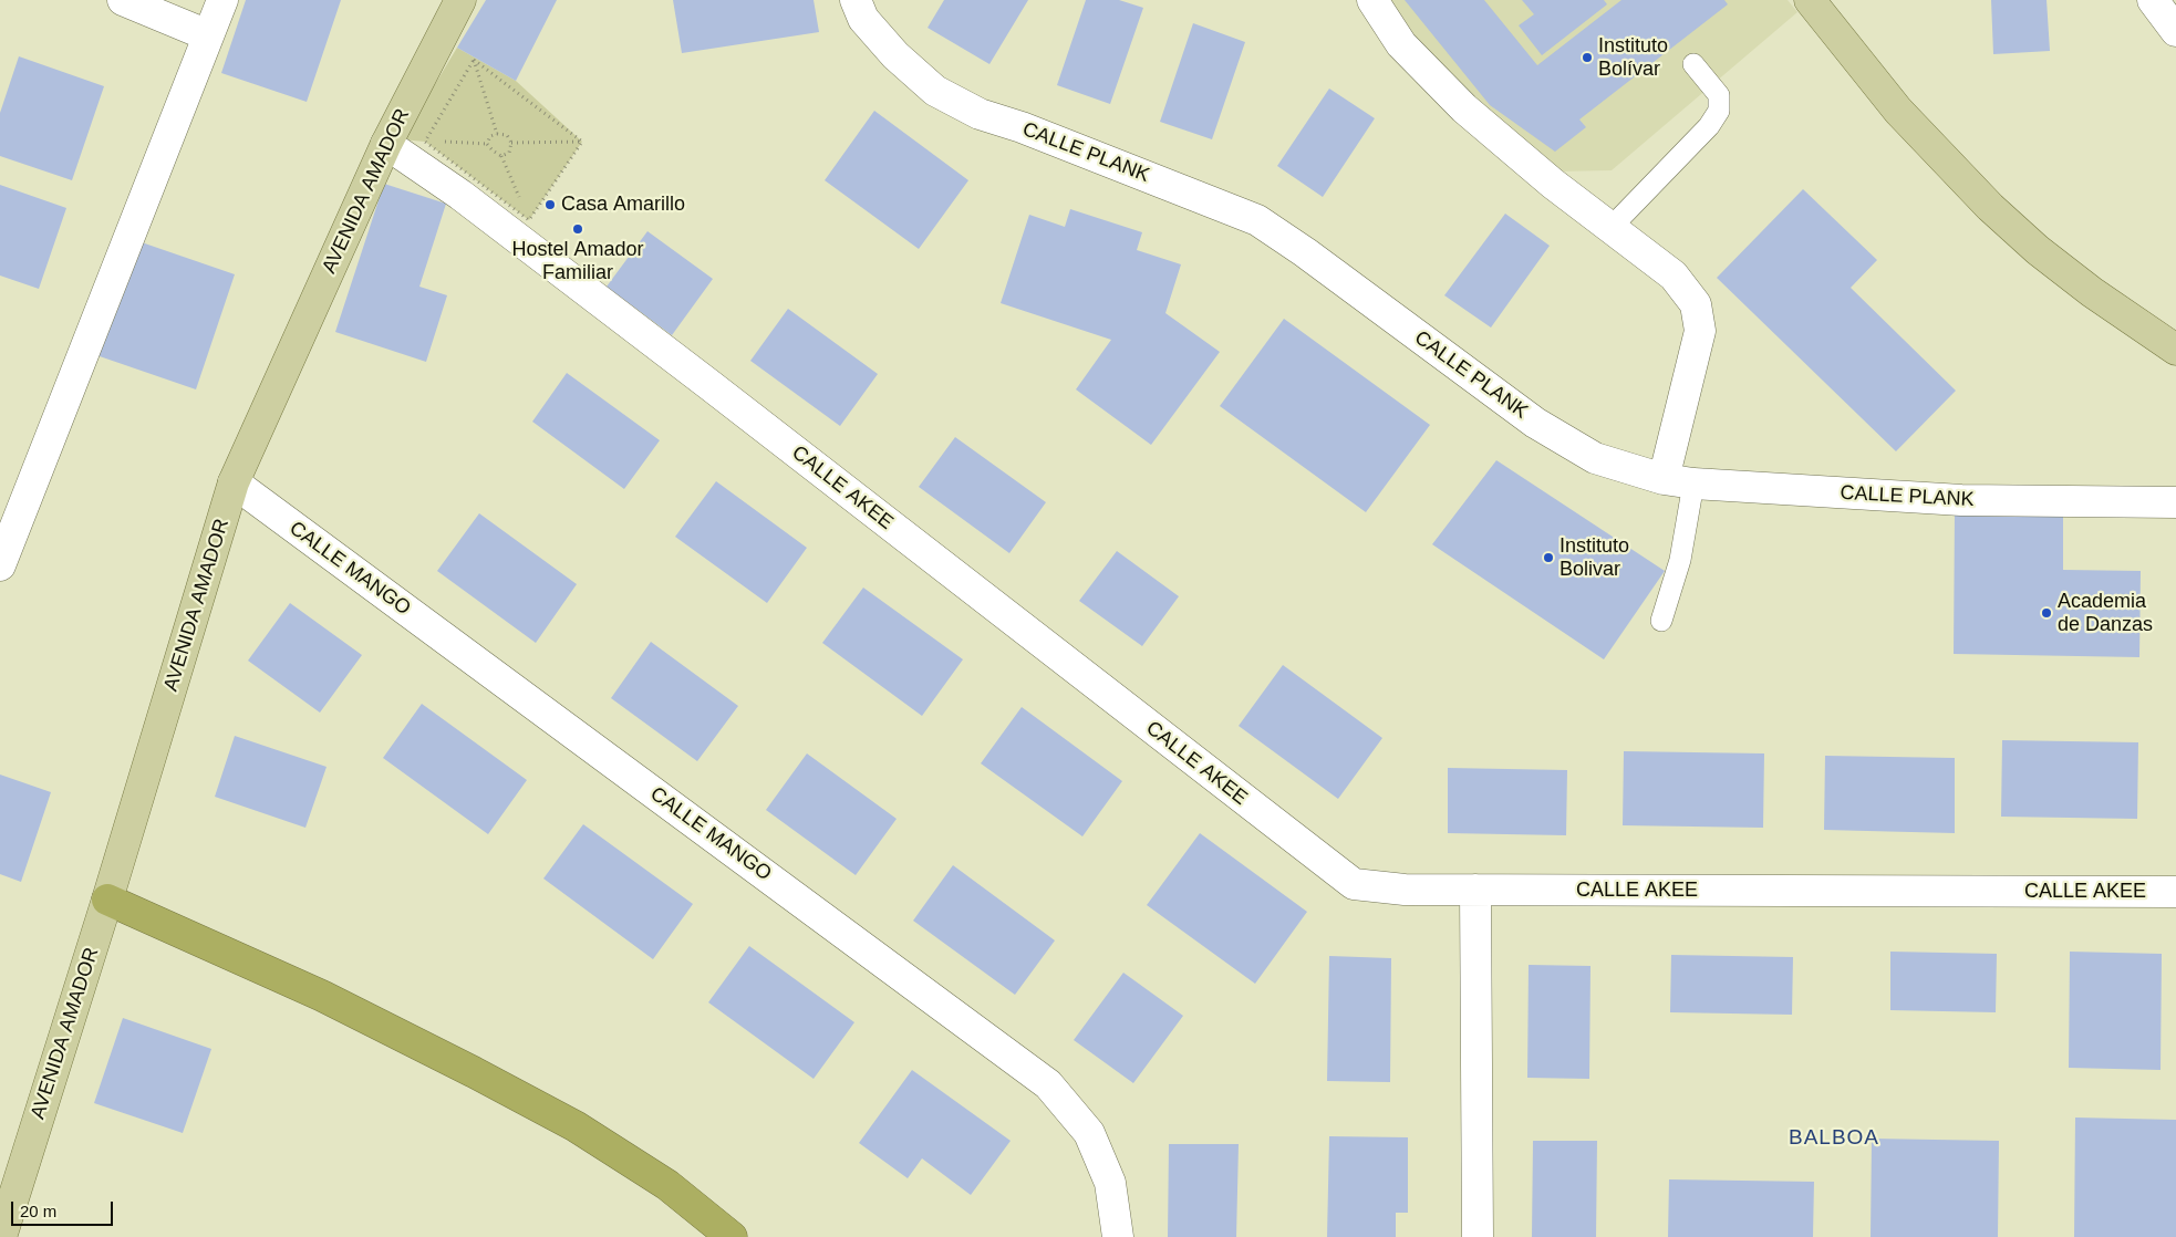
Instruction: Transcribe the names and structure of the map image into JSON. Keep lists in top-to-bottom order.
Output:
{
  "streets": {
    "main road": ["AVENIDA AMADOR"],
    "street": ["CALLE PLANK", "CALLE AKEE", "CALLE MANGO"]
  },
  "crossings": [
    ["AVENIDA AMADOR", "CALLE AKEE"],
    ["AVENIDA AMADOR", "CALLE MANGO"]
  ],
  "districts": ["BALBOA"],
  "places": [
    "Instituto Bolívar",
    "Casa Amarillo",
    "Hostel Amador Familiar",
    "Instituto Bolivar",
    "Academia de Danzas"
  ],
  "scale_bar": "20 m"
}
